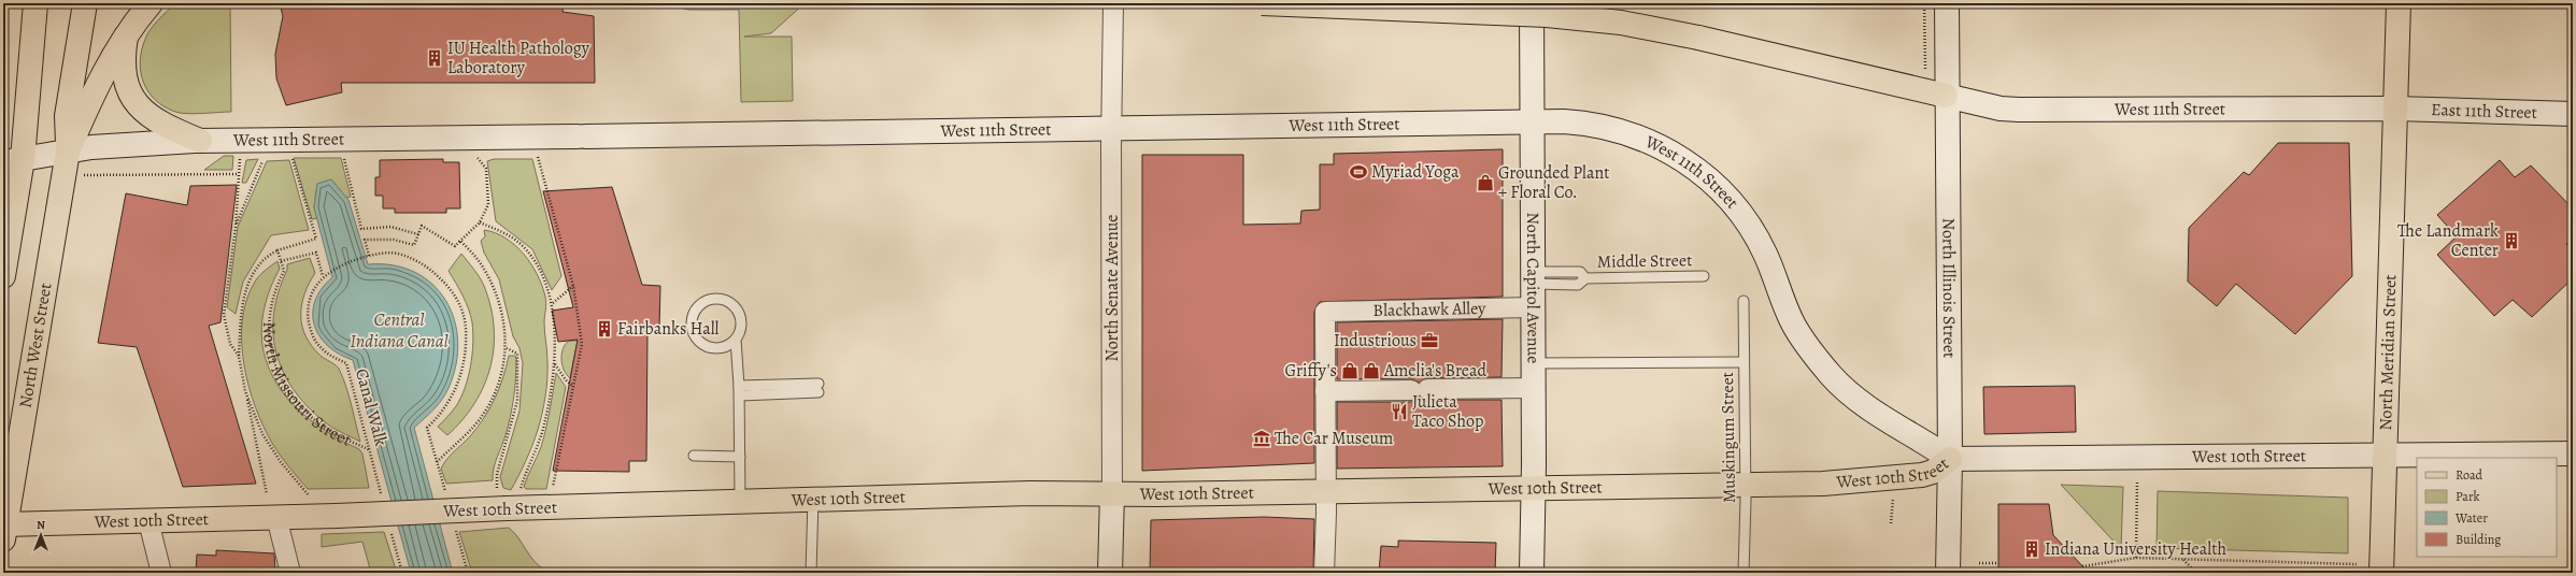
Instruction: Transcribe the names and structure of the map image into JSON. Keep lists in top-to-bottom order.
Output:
{
  "streets": {
    "main road": [
      "West 11th Street",
      "East 11th Street",
      "North Senate Avenue",
      "North Capitol Avenue",
      "North Illinois Street",
      "North West Street",
      "North Meridian Street",
      "West 10th Street"
    ],
    "street": ["Blackhawk Alley"],
    "lane": ["Middle Street", "Muskingum Street"],
    "path": ["North Missouri Street", "Canal Walk"]
  },
  "crossings": [
    ["West 11th Street", "East 11th Street"],
    ["West 11th Street", "North Senate Avenue"],
    ["West 11th Street", "North Capitol Avenue"],
    ["West 11th Street", "North Illinois Street"],
    ["West 11th Street", "North West Street"],
    ["West 11th Street", "North Meridian Street"],
    ["West 11th Street", "West 10th Street"],
    ["East 11th Street", "North Meridian Street"],
    ["Middle Street", "North Capitol Avenue"],
    ["North Senate Avenue", "West 10th Street"],
    ["North Capitol Avenue", "Blackhawk Alley"],
    ["North Capitol Avenue", "West 10th Street"],
    ["North Illinois Street", "West 10th Street"],
    ["North West Street", "West 10th Street"],
    ["North Meridian Street", "West 10th Street"],
    ["North Missouri Street", "Canal Walk"],
    ["Muskingum Street", "West 10th Street"]
  ],
  "water": ["Central Indiana Canal"],
  "places": {
    "building": [
      "IU Health Pathology Laboratory",
      "The Landmark Center",
      "Fairbanks Hall",
      "Indiana University Health"
    ],
    "sports": ["Myriad Yoga"],
    "shop": ["Grounded Plant + Floral Co.", "Griffy's", "Amelia's Bread"],
    "office": ["Industrious"],
    "restaurant": ["Julieta Taco Shop"],
    "museum": ["The Car Museum"]
  },
  "legend": [
    "Road",
    "Park",
    "Water",
    "Building"
  ],
  "north": "top"
}
